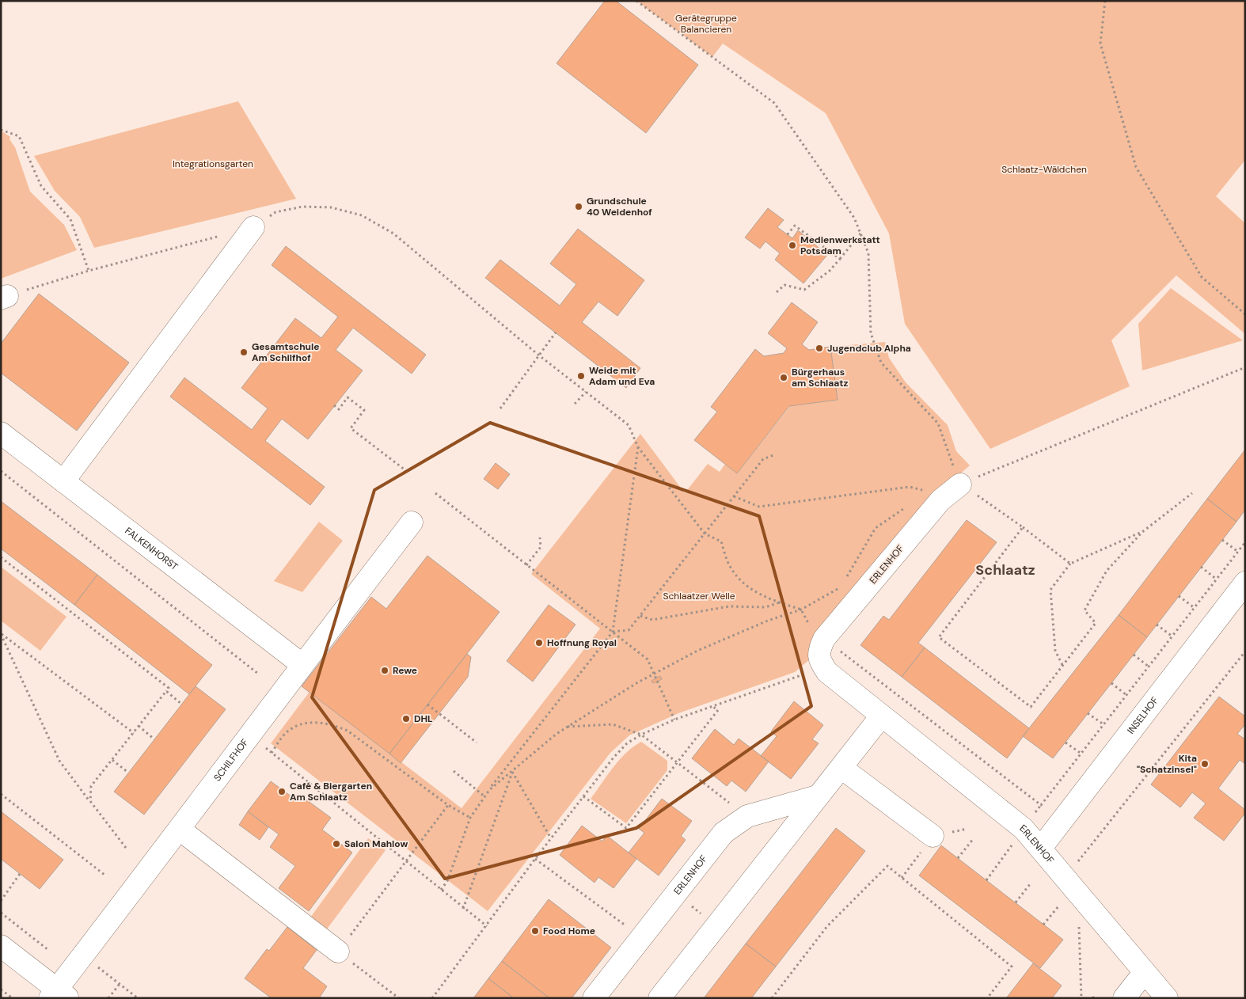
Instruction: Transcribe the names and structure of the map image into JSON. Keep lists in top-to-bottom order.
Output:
{
  "streets": {
    "street": [
      "FALKENHORST",
      "ERLENHOF",
      "INSELHOF",
      "SCHILFHOF"
    ]
  },
  "crossings": [
    ["FALKENHORST", "SCHILFHOF"],
    ["ERLENHOF", "INSELHOF"]
  ],
  "districts": ["Schlaatz"],
  "parks": [
    "Gerätegruppe Balancieren",
    "Integrationsgarten",
    "Schlaatz-Wäldchen",
    "Schlaatzer Welle"
  ],
  "places": [
    "Grundschule 40 Weidenhof",
    "Medienwerkstatt Potsdam",
    "Jugendclub Alpha",
    "Gesamtschule Am Schilfhof",
    "Weide mit Adam und Eva",
    "Bürgerhaus am Schlaatz",
    "Hoffnung Royal",
    "Rewe",
    "DHL",
    "Kita \"Schatzinsel\"",
    "Café & Biergarten Am Schlaatz",
    "Salon Mahlow",
    "Food Home"
  ]
}
